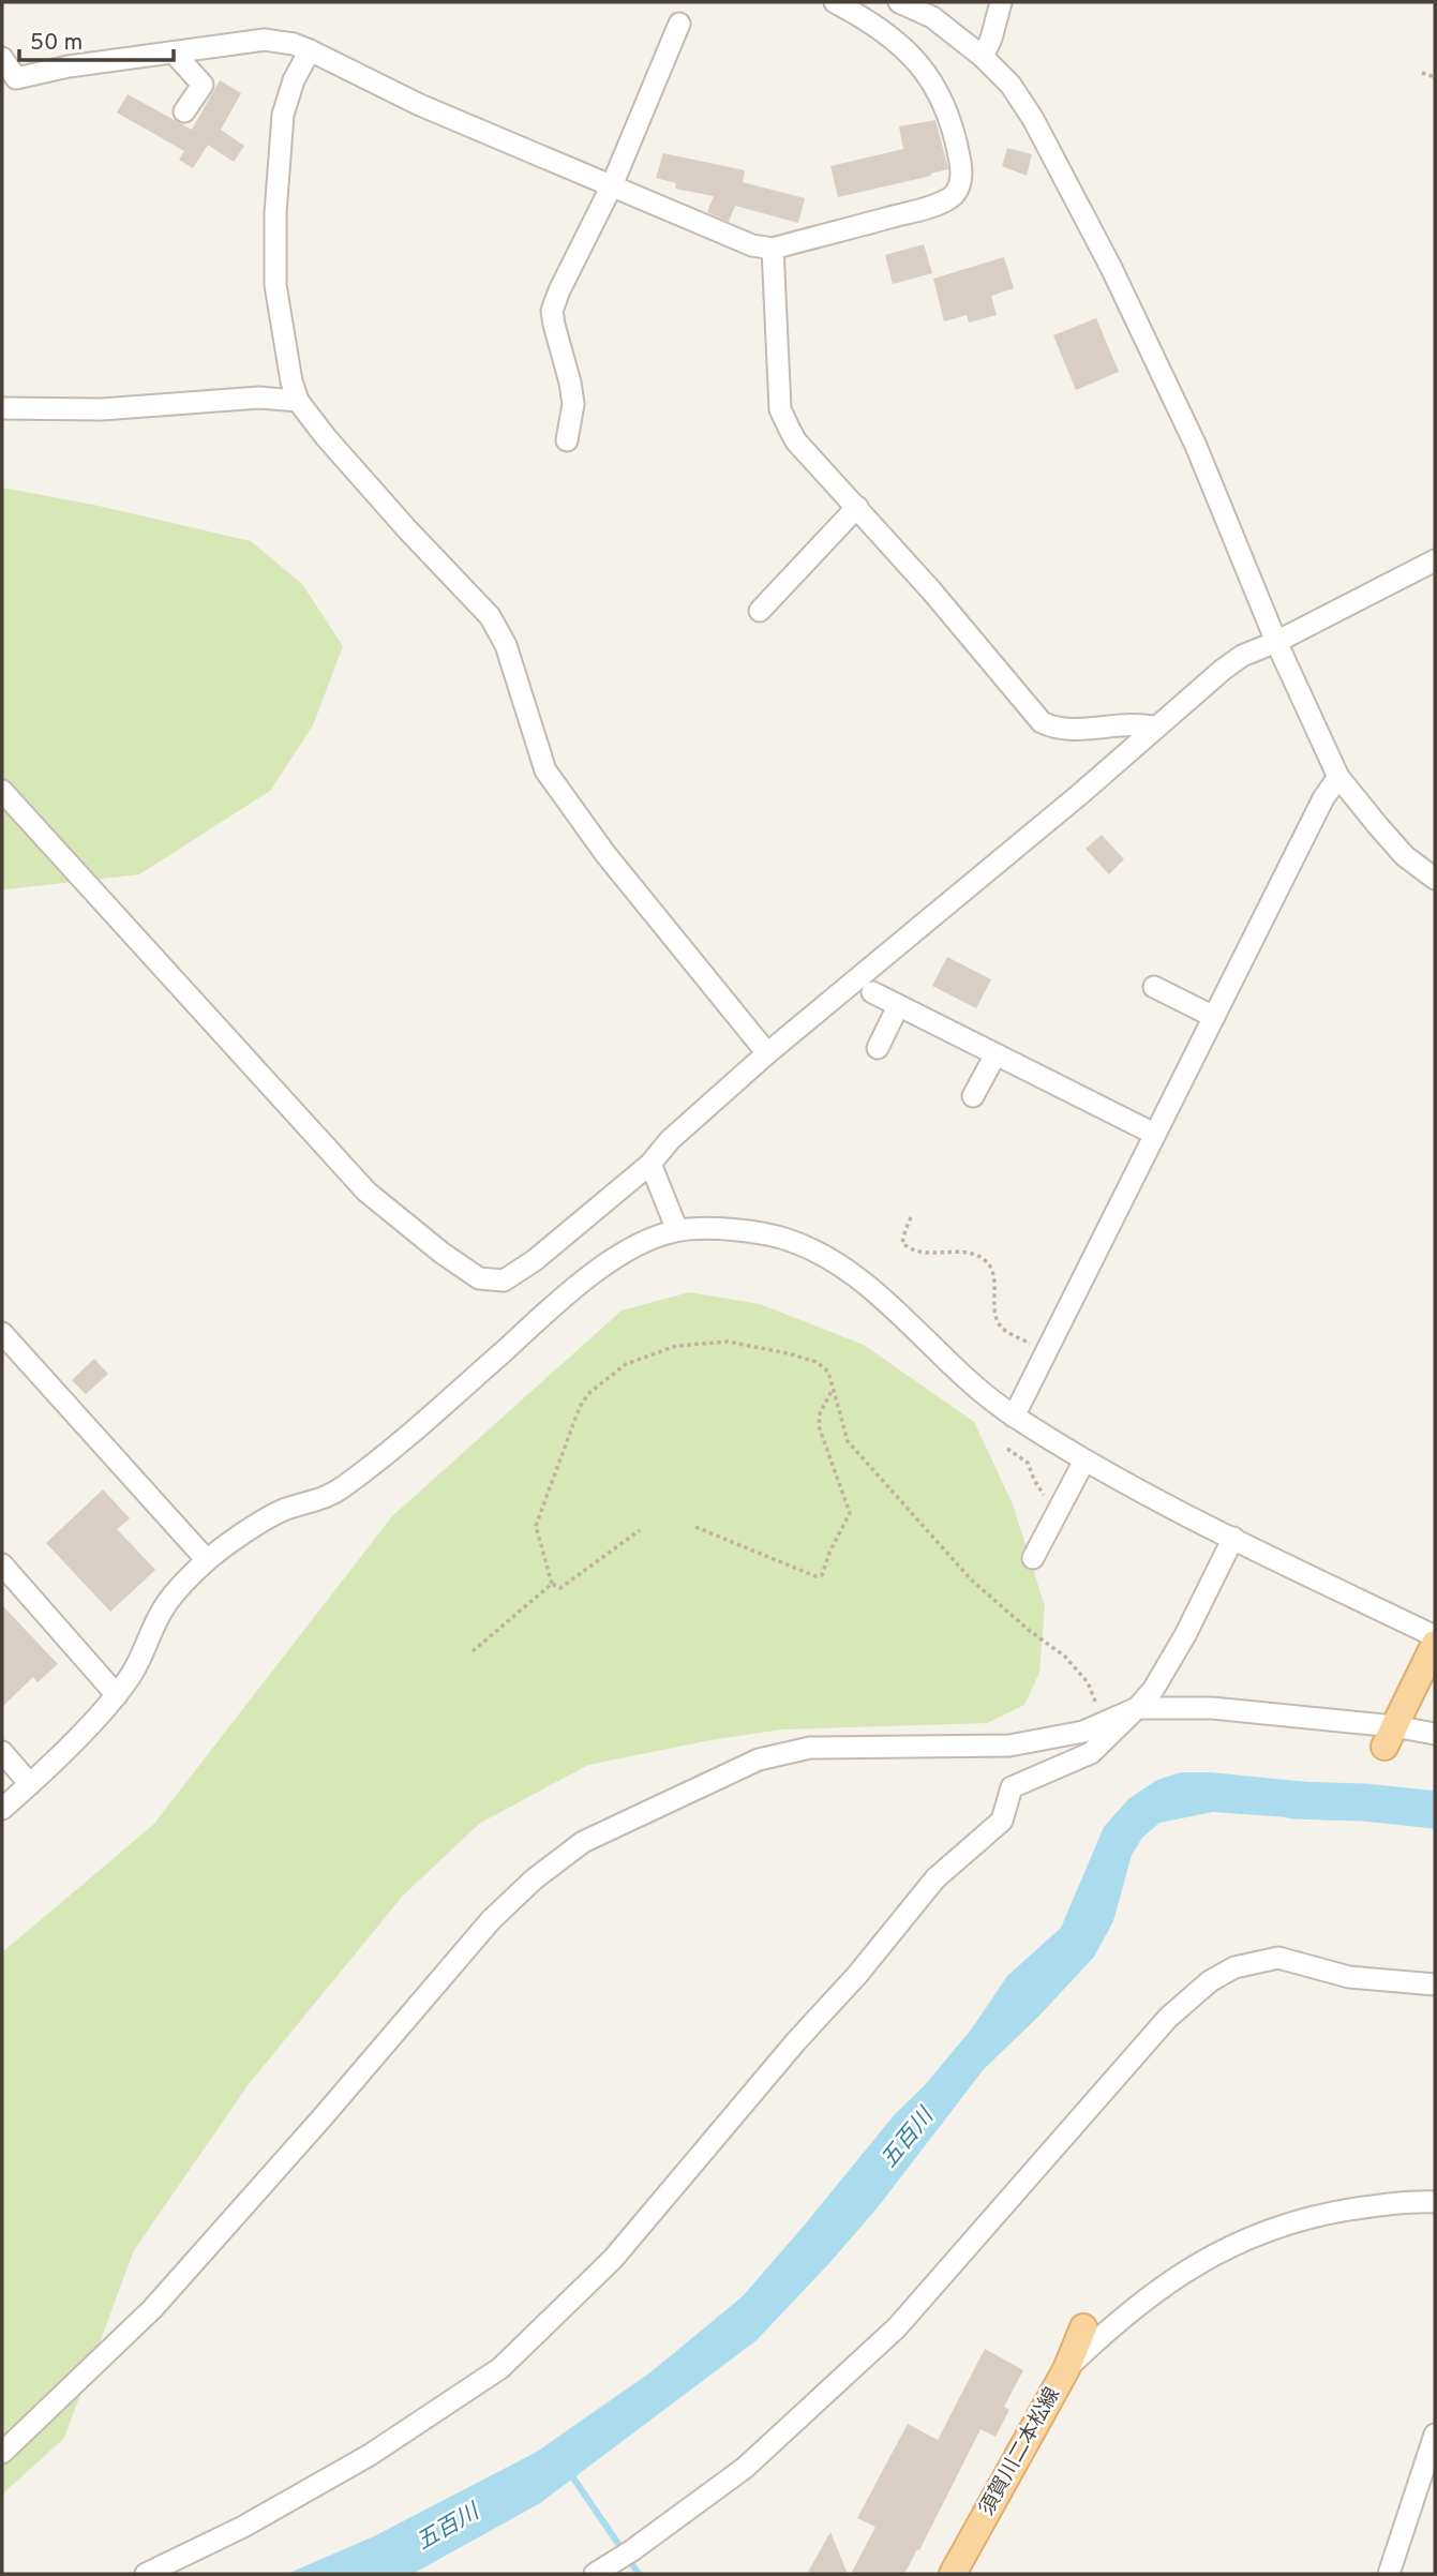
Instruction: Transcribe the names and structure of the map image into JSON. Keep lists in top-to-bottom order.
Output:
{
  "streets": {
    "main road": ["須賀川二本松線"]
  },
  "water": ["五百川"],
  "scale_bar": "50 m"
}
